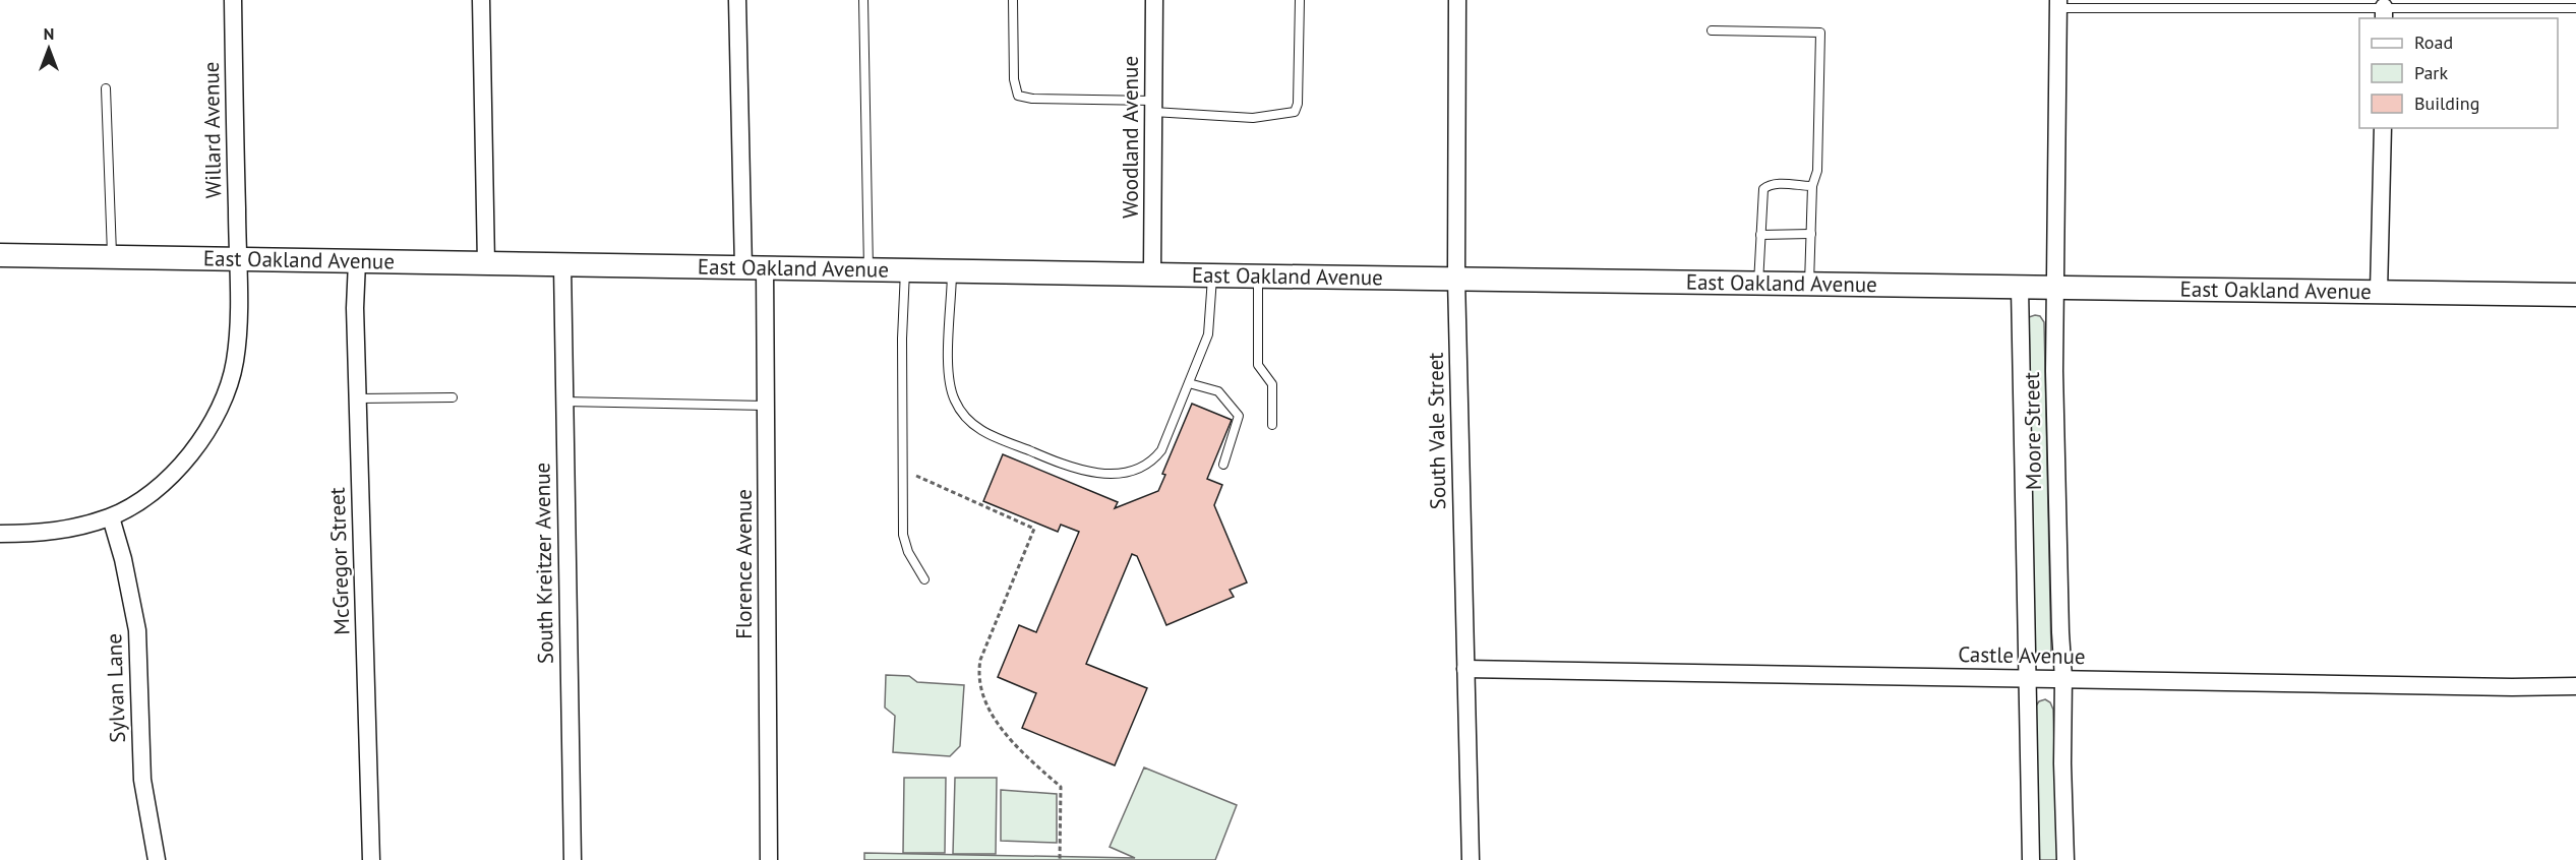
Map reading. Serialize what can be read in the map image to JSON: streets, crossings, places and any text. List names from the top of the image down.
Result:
{
  "streets": {
    "main road": ["East Oakland Avenue"],
    "street": [
      "Willard Avenue",
      "Woodland Avenue",
      "South Vale Street",
      "Moore Street",
      "McGregor Street",
      "South Kreitzer Avenue",
      "Florence Avenue",
      "Castle Avenue",
      "Sylvan Lane"
    ]
  },
  "crossings": [
    ["Willard Avenue", "East Oakland Avenue"],
    ["Willard Avenue", "Sylvan Lane"],
    ["Woodland Avenue", "East Oakland Avenue"],
    ["East Oakland Avenue", "South Vale Street"],
    ["East Oakland Avenue", "Moore Street"],
    ["East Oakland Avenue", "McGregor Street"],
    ["East Oakland Avenue", "South Kreitzer Avenue"],
    ["East Oakland Avenue", "Florence Avenue"],
    ["South Vale Street", "Castle Avenue"],
    ["Moore Street", "Castle Avenue"]
  ],
  "legend": ["Road", "Park", "Building"],
  "north": "top"
}
